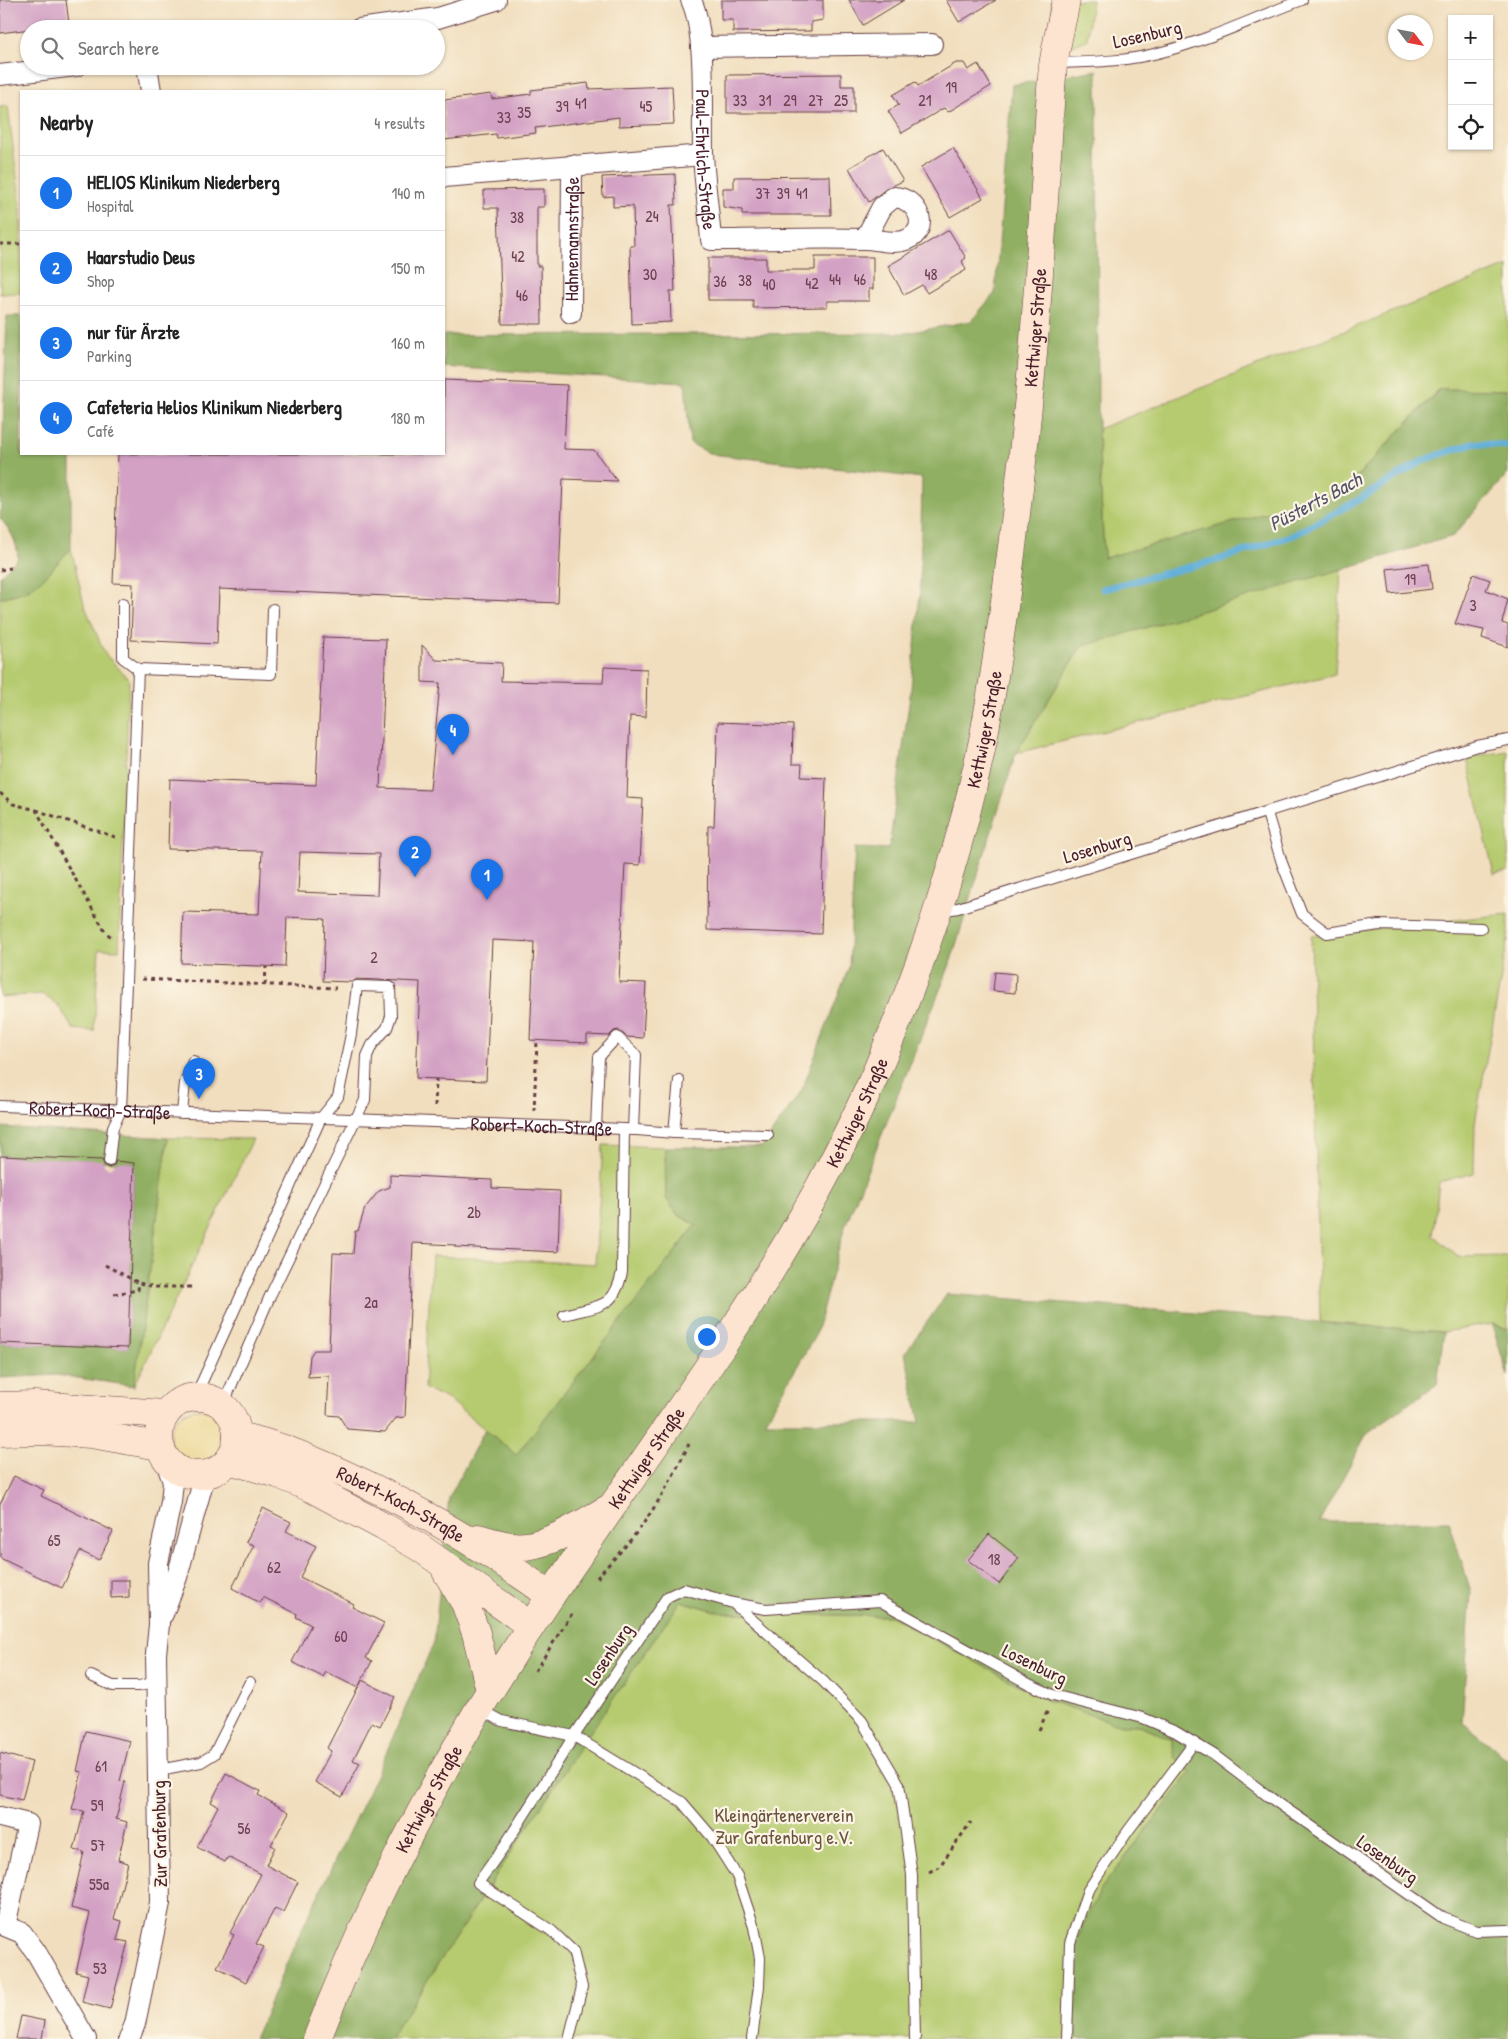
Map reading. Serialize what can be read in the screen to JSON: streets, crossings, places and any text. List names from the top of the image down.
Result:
{
  "streets": {
    "main road": ["Kettwiger Straße", "Robert-Koch-Straße"],
    "street": ["Paul-Ehrlich-Straße", "Hahnemannstraße", "Zur Grafenburg"],
    "lane": ["Losenburg"]
  },
  "crossings": [
    ["Losenburg", "Kettwiger Straße"],
    ["Paul-Ehrlich-Straße", "Hahnemannstraße"],
    ["Kettwiger Straße", "Robert-Koch-Straße"],
    ["Robert-Koch-Straße", "Zur Grafenburg"]
  ],
  "water": ["Püsterts Bach"],
  "parks": ["Kleingärtenerverein Zur Grafenburg e.V."],
  "house_numbers": [
    "19",
    "33",
    "31",
    "29",
    "27",
    "25",
    "21",
    "41",
    "39",
    "45",
    "35",
    "33",
    "37",
    "39",
    "41",
    "24",
    "38",
    "42",
    "30",
    "48",
    "44",
    "46",
    "38",
    "36",
    "42",
    "40",
    "46",
    "19",
    "3",
    "2",
    "2b",
    "2a",
    "65",
    "18",
    "62",
    "60",
    "61",
    "59",
    "56",
    "57",
    "55a",
    "53"
  ],
  "north": "bottom right",
  "page": {
    "map_buttons": ["+", "−"],
    "search": "Search here",
    "heading": ["Nearby", "4 results"],
    "list": [
      {
        "mark": "1",
        "name": "HELIOS Klinikum Niederberg",
        "note": "Hospital",
        "value": "140 m"
      },
      {
        "mark": "2",
        "name": "Haarstudio Deus",
        "note": "Shop",
        "value": "150 m"
      },
      {
        "mark": "3",
        "name": "nur für Ärzte",
        "note": "Parking",
        "value": "160 m"
      },
      {
        "mark": "4",
        "name": "Cafeteria Helios Klinikum Niederberg",
        "note": "Café",
        "value": "180 m"
      }
    ],
    "pins": [
      "4",
      "2",
      "1",
      "3"
    ]
  }
}
